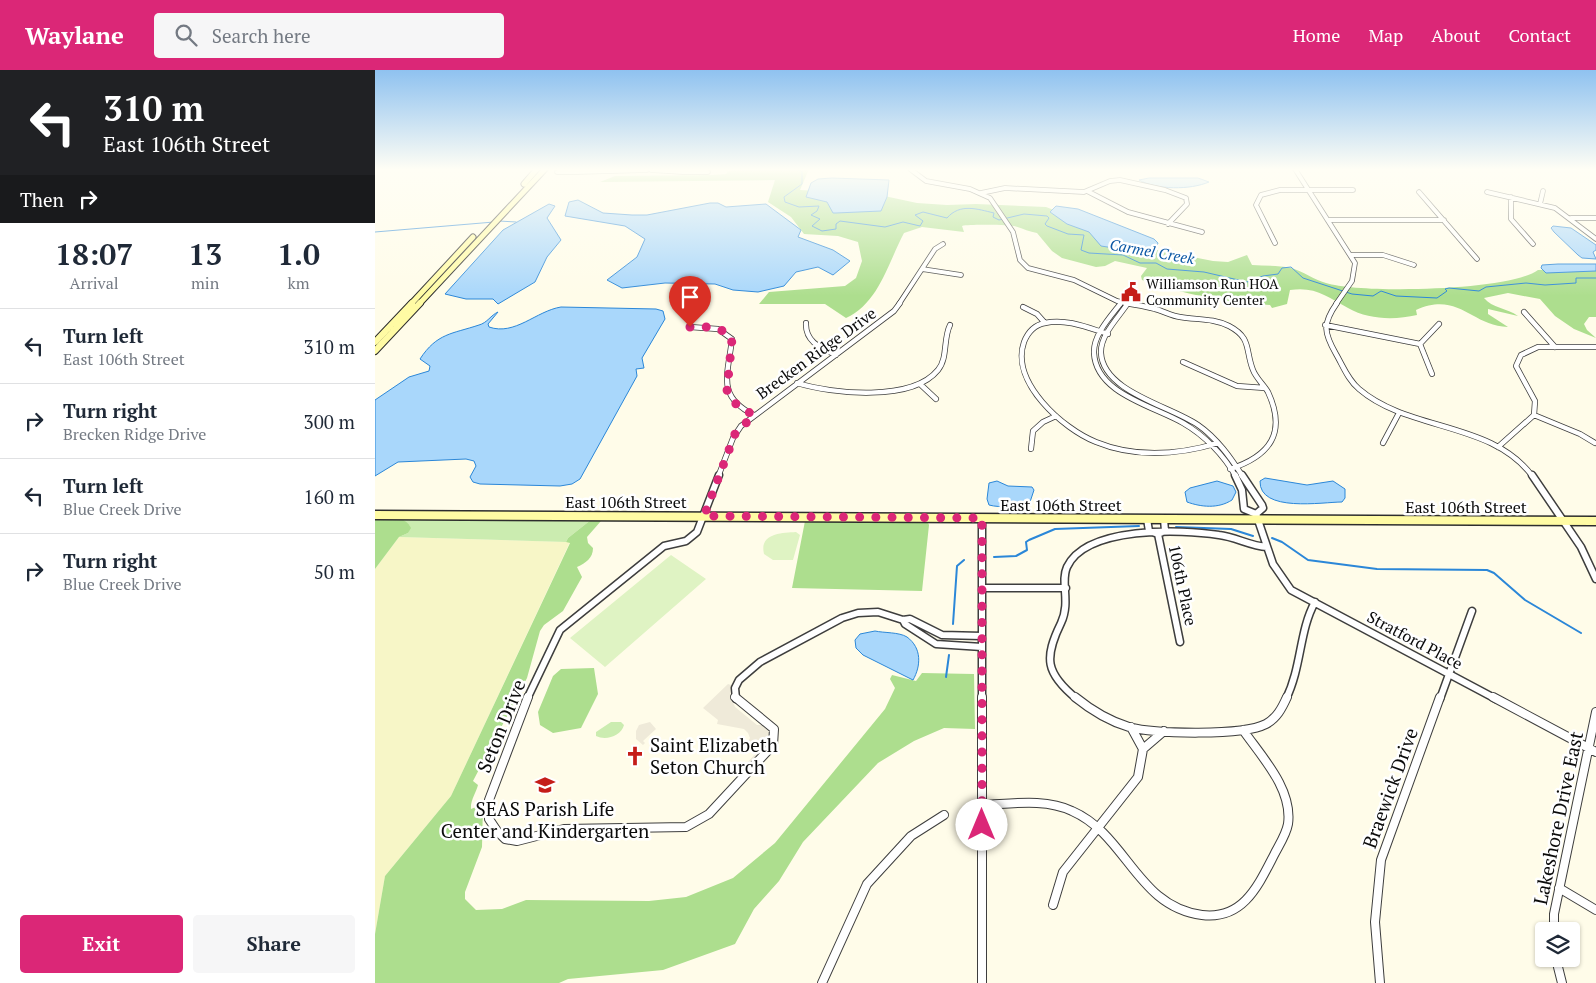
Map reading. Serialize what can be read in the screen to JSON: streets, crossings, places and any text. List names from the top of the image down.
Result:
{
  "streets": {
    "street": [
      "Brecken Ridge Drive",
      "East 106th Street",
      "106th Place",
      "Stratford Place",
      "Seton Drive",
      "Braewick Drive",
      "Lakeshore Drive East"
    ]
  },
  "crossings": [
    ["Brecken Ridge Drive", "East 106th Street"],
    ["Brecken Ridge Drive", "Seton Drive"],
    ["East 106th Street", "106th Place"],
    ["East 106th Street", "Stratford Place"],
    ["East 106th Street", "Seton Drive"],
    ["Stratford Place", "Braewick Drive"],
    ["Stratford Place", "Lakeshore Drive East"]
  ],
  "water": ["Carmel Creek"],
  "places": {
    "public building": ["Williamson Run HOA Community Center"],
    "church": ["Saint Elizabeth Seton Church"],
    "school or university": ["SEAS Parish Life Center and Kindergarten"]
  },
  "page": {
    "header": "Waylane",
    "search": "Search here",
    "nav": [
      "Home",
      "Map",
      "About",
      "Contact"
    ],
    "turn": ["310 m", "East 106th Street"],
    "then": "Then",
    "eta": [
      "18:07",
      "Arrival",
      "13",
      "min",
      "1.0",
      "km"
    ],
    "list": [
      {
        "name": "Turn left",
        "note": "East 106th Street",
        "value": "310 m"
      },
      {
        "name": "Turn right",
        "note": "Brecken Ridge Drive",
        "value": "300 m"
      },
      {
        "name": "Turn left",
        "note": "Blue Creek Drive",
        "value": "160 m"
      },
      {
        "name": "Turn right",
        "note": "Blue Creek Drive",
        "value": "50 m"
      }
    ],
    "buttons": ["Exit", "Share"]
  }
}
